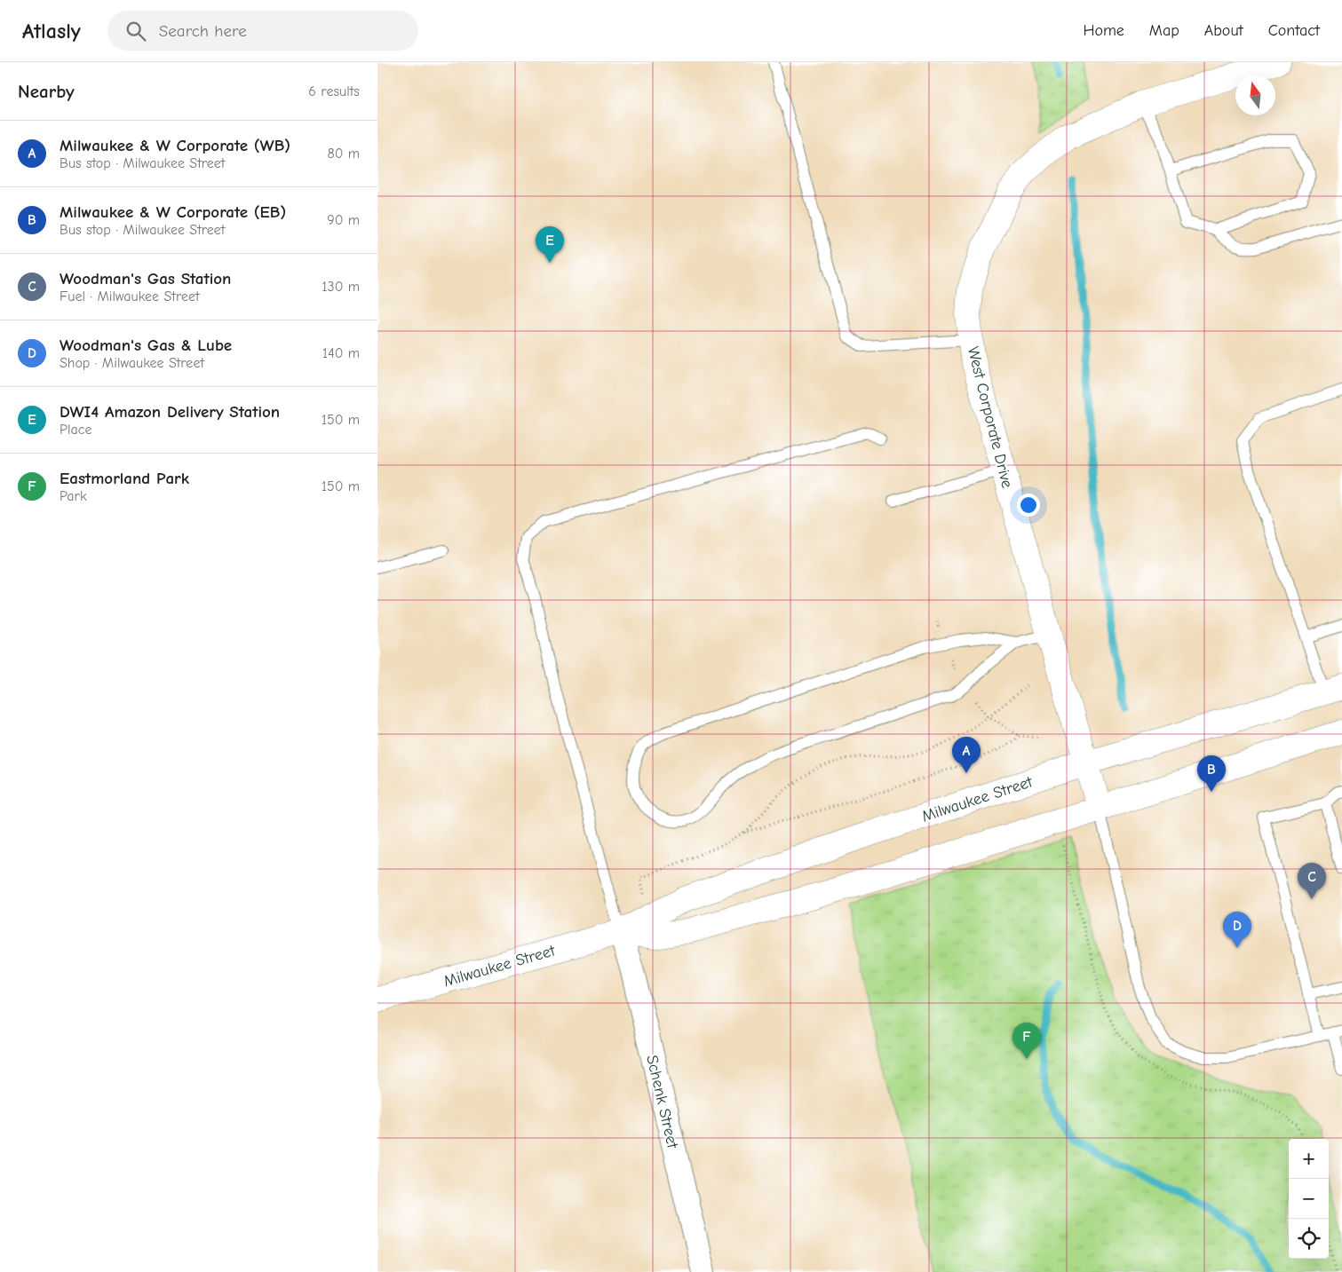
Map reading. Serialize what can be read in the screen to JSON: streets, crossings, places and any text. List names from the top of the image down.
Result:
{
  "streets": {
    "street": ["West Corporate Drive", "Milwaukee Street", "Schenk Street"]
  },
  "crossings": [
    ["West Corporate Drive", "Milwaukee Street"],
    ["Milwaukee Street", "Schenk Street"]
  ],
  "north": "top",
  "page": {
    "header": "Atlasly",
    "search": "Search here",
    "nav": [
      "Home",
      "Map",
      "About",
      "Contact"
    ],
    "heading": ["Nearby", "6 results"],
    "list": [
      {
        "mark": "A",
        "name": "Milwaukee & W Corporate (WB)",
        "note": "Bus stop · Milwaukee Street",
        "value": "80 m"
      },
      {
        "mark": "B",
        "name": "Milwaukee & W Corporate (EB)",
        "note": "Bus stop · Milwaukee Street",
        "value": "90 m"
      },
      {
        "mark": "C",
        "name": "Woodman's Gas Station",
        "note": "Fuel · Milwaukee Street",
        "value": "130 m"
      },
      {
        "mark": "D",
        "name": "Woodman's Gas & Lube",
        "note": "Shop · Milwaukee Street",
        "value": "140 m"
      },
      {
        "mark": "E",
        "name": "DWI4 Amazon Delivery Station",
        "note": "Place",
        "value": "150 m"
      },
      {
        "mark": "F",
        "name": "Eastmorland Park",
        "note": "Park",
        "value": "150 m"
      }
    ],
    "pins": [
      "E",
      "A",
      "B",
      "C",
      "D",
      "F"
    ],
    "map_buttons": ["+", "−"]
  }
}
